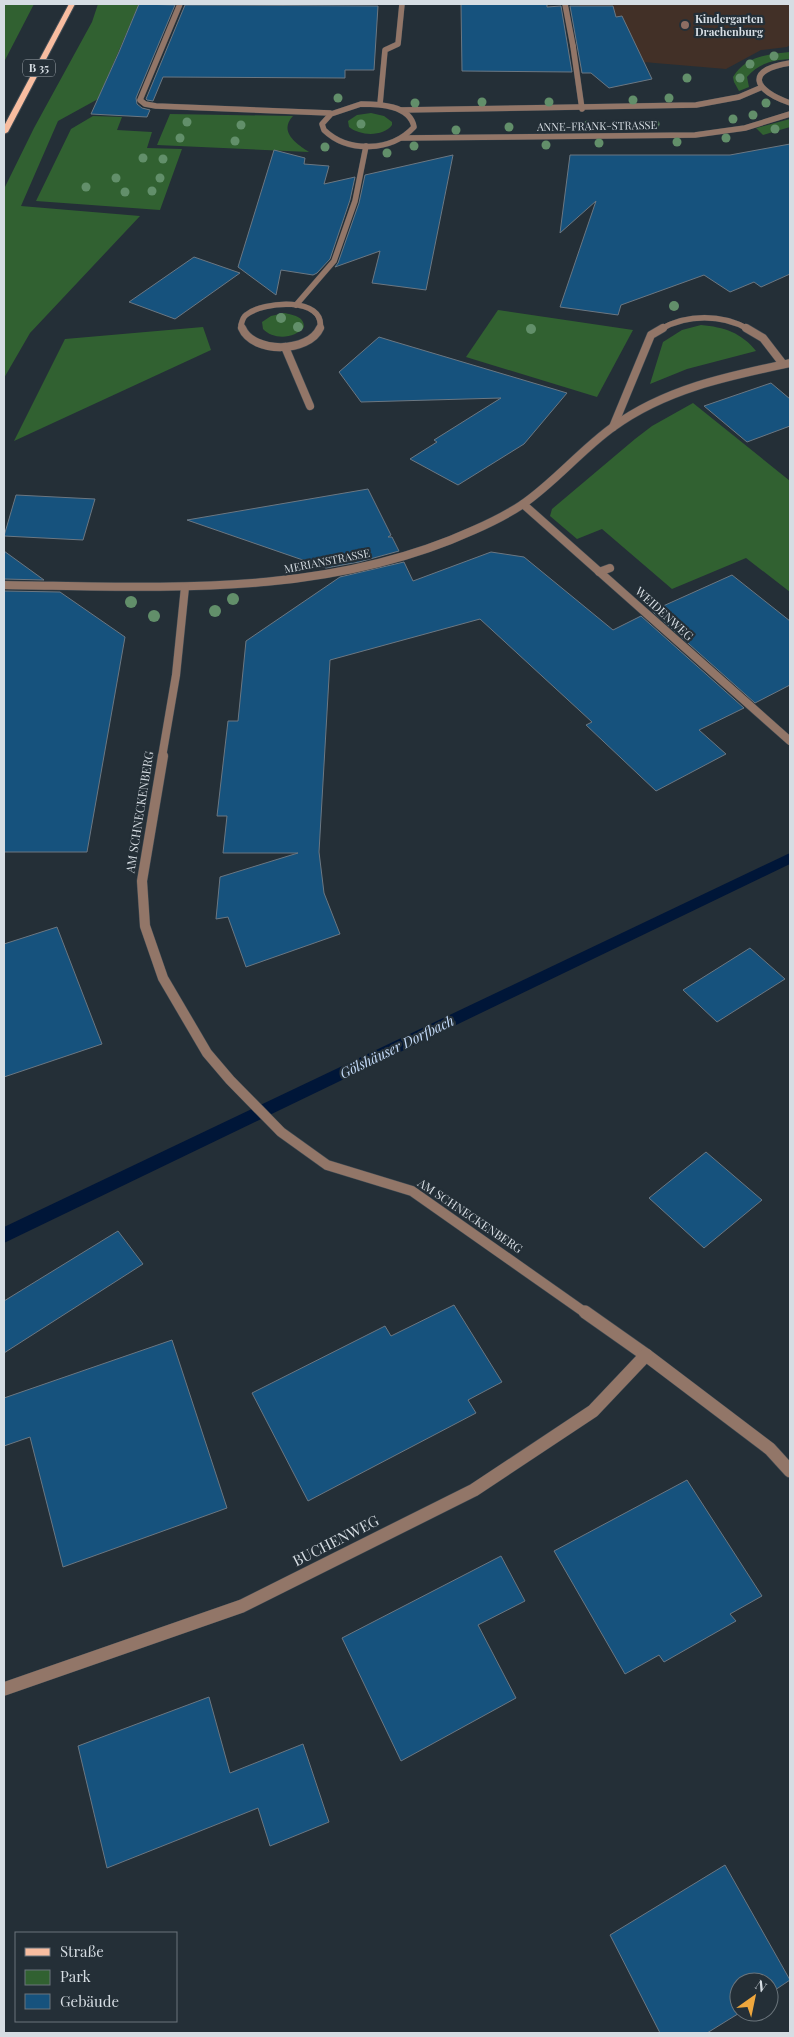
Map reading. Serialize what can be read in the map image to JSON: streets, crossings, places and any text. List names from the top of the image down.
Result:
{
  "streets": {
    "main road": ["B 35"],
    "street": [
      "ANNE-FRANK-STRASSE",
      "MERIANSTRASSE",
      "WEIDENWEG",
      "AM SCHNECKENBERG",
      "BUCHENWEG"
    ]
  },
  "crossings": [
    ["MERIANSTRASSE", "WEIDENWEG"],
    ["MERIANSTRASSE", "AM SCHNECKENBERG"],
    ["AM SCHNECKENBERG", "BUCHENWEG"]
  ],
  "water": ["Gölshäuser Dorfbach"],
  "places": ["Kindergarten Drachenburg"],
  "legend": ["Straße", "Park", "Gebäude"],
  "north": "top right"
}
